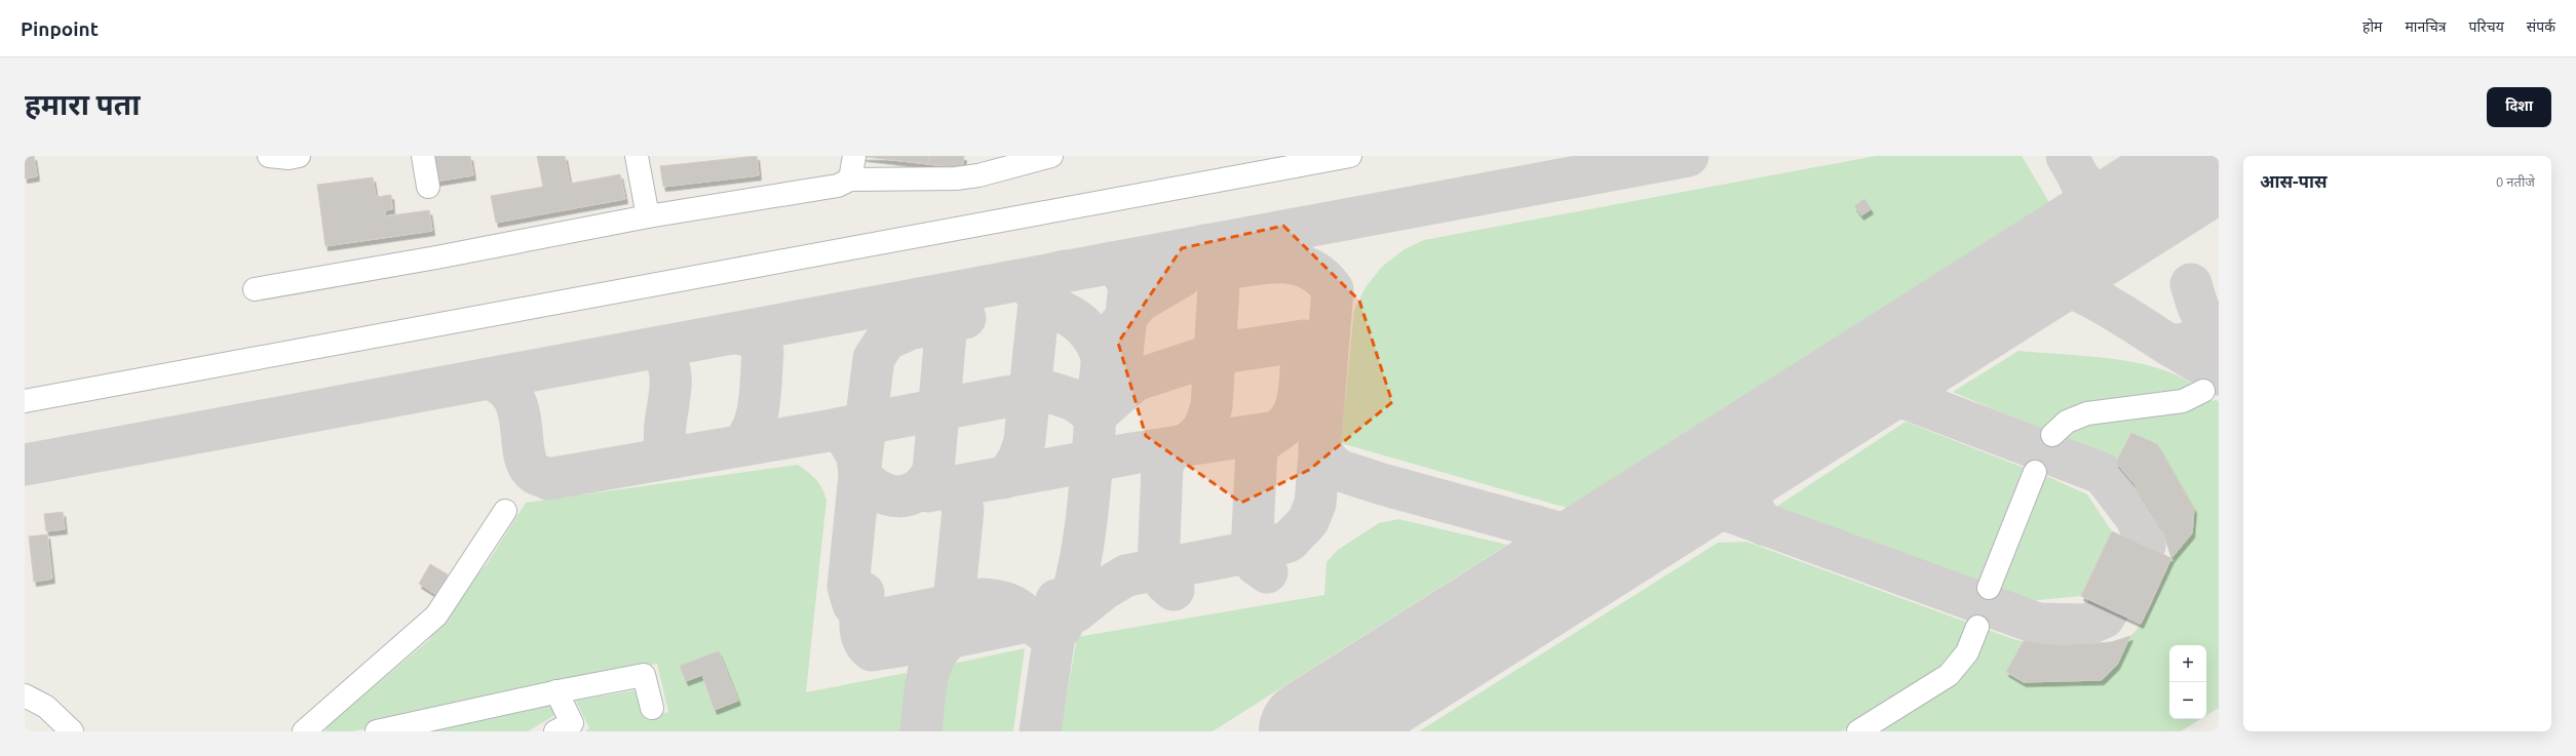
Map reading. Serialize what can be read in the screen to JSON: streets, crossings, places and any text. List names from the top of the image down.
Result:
{
  "page": {
    "header": "Pinpoint",
    "nav": [
      "होम",
      "मानचित्र",
      "परिचय",
      "संपर्क"
    ],
    "buttons": "दिशा",
    "title": "हमारा पता",
    "heading": ["आस-पास", "0 नतीजे"],
    "map_buttons": ["+", "−"]
  }
}
